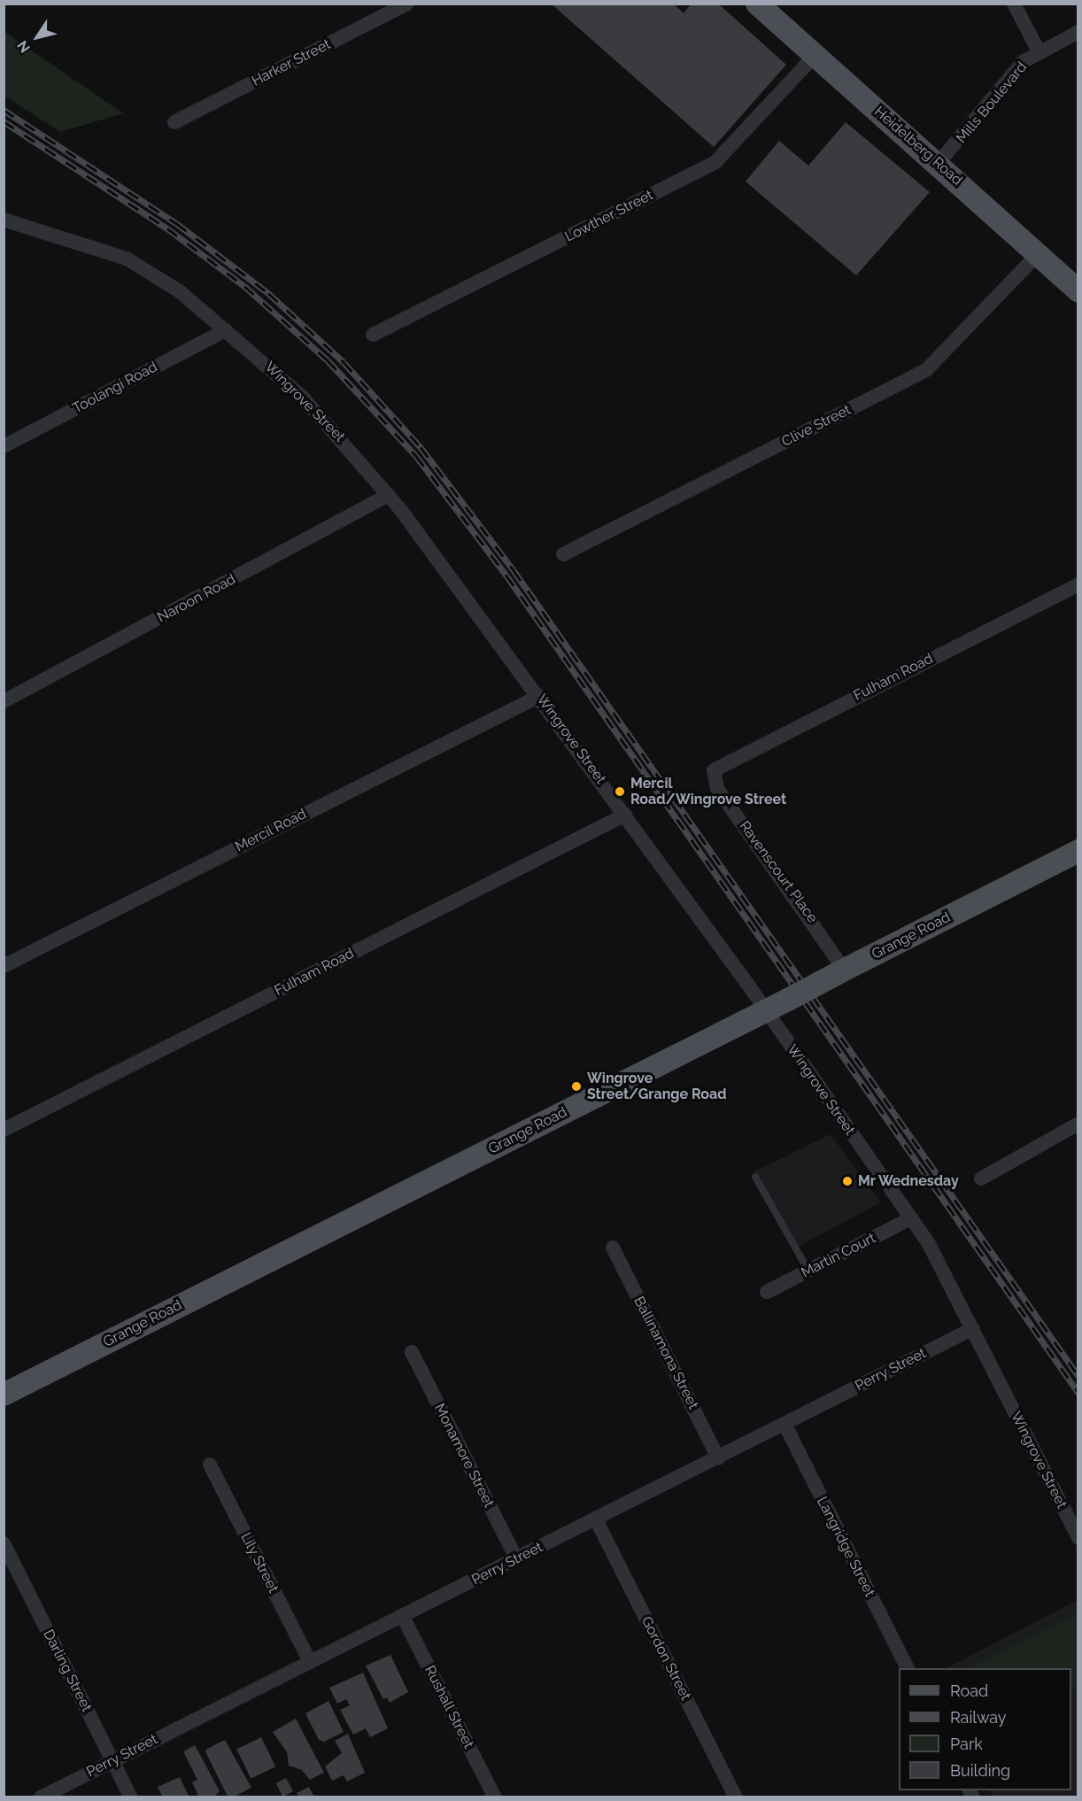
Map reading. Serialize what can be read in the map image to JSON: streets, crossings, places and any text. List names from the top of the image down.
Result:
{
  "streets": {
    "main road": ["Heidelberg Road", "Grange Road"],
    "street": [
      "Harker Street",
      "Mills Boulevard",
      "Lowther Street",
      "Toolangi Road",
      "Wingrove Street",
      "Clive Street",
      "Naroon Road",
      "Fulham Road",
      "Mercil Road",
      "Ravenscourt Place",
      "Martin Court",
      "Ballinamona Street",
      "Perry Street",
      "Monamore Street",
      "Langridge Street",
      "Lily Street",
      "Gordon Street",
      "Darling Street",
      "Rushall Street"
    ]
  },
  "crossings": [
    ["Mills Boulevard", "Heidelberg Road"],
    ["Heidelberg Road", "Lowther Street"],
    ["Heidelberg Road", "Clive Street"],
    ["Toolangi Road", "Wingrove Street"],
    ["Wingrove Street", "Naroon Road"],
    ["Wingrove Street", "Fulham Road"],
    ["Wingrove Street", "Mercil Road"],
    ["Wingrove Street", "Grange Road"],
    ["Wingrove Street", "Martin Court"],
    ["Wingrove Street", "Perry Street"],
    ["Fulham Road", "Ravenscourt Place"],
    ["Ravenscourt Place", "Grange Road"],
    ["Ballinamona Street", "Perry Street"],
    ["Perry Street", "Monamore Street"],
    ["Perry Street", "Langridge Street"],
    ["Perry Street", "Lily Street"],
    ["Perry Street", "Gordon Street"],
    ["Perry Street", "Darling Street"],
    ["Perry Street", "Rushall Street"]
  ],
  "places": ["Mercil Road/Wingrove Street", "Wingrove Street/Grange Road", "Mr Wednesday"],
  "legend": [
    "Road",
    "Railway",
    "Park",
    "Building"
  ],
  "north": "bottom left"
}
